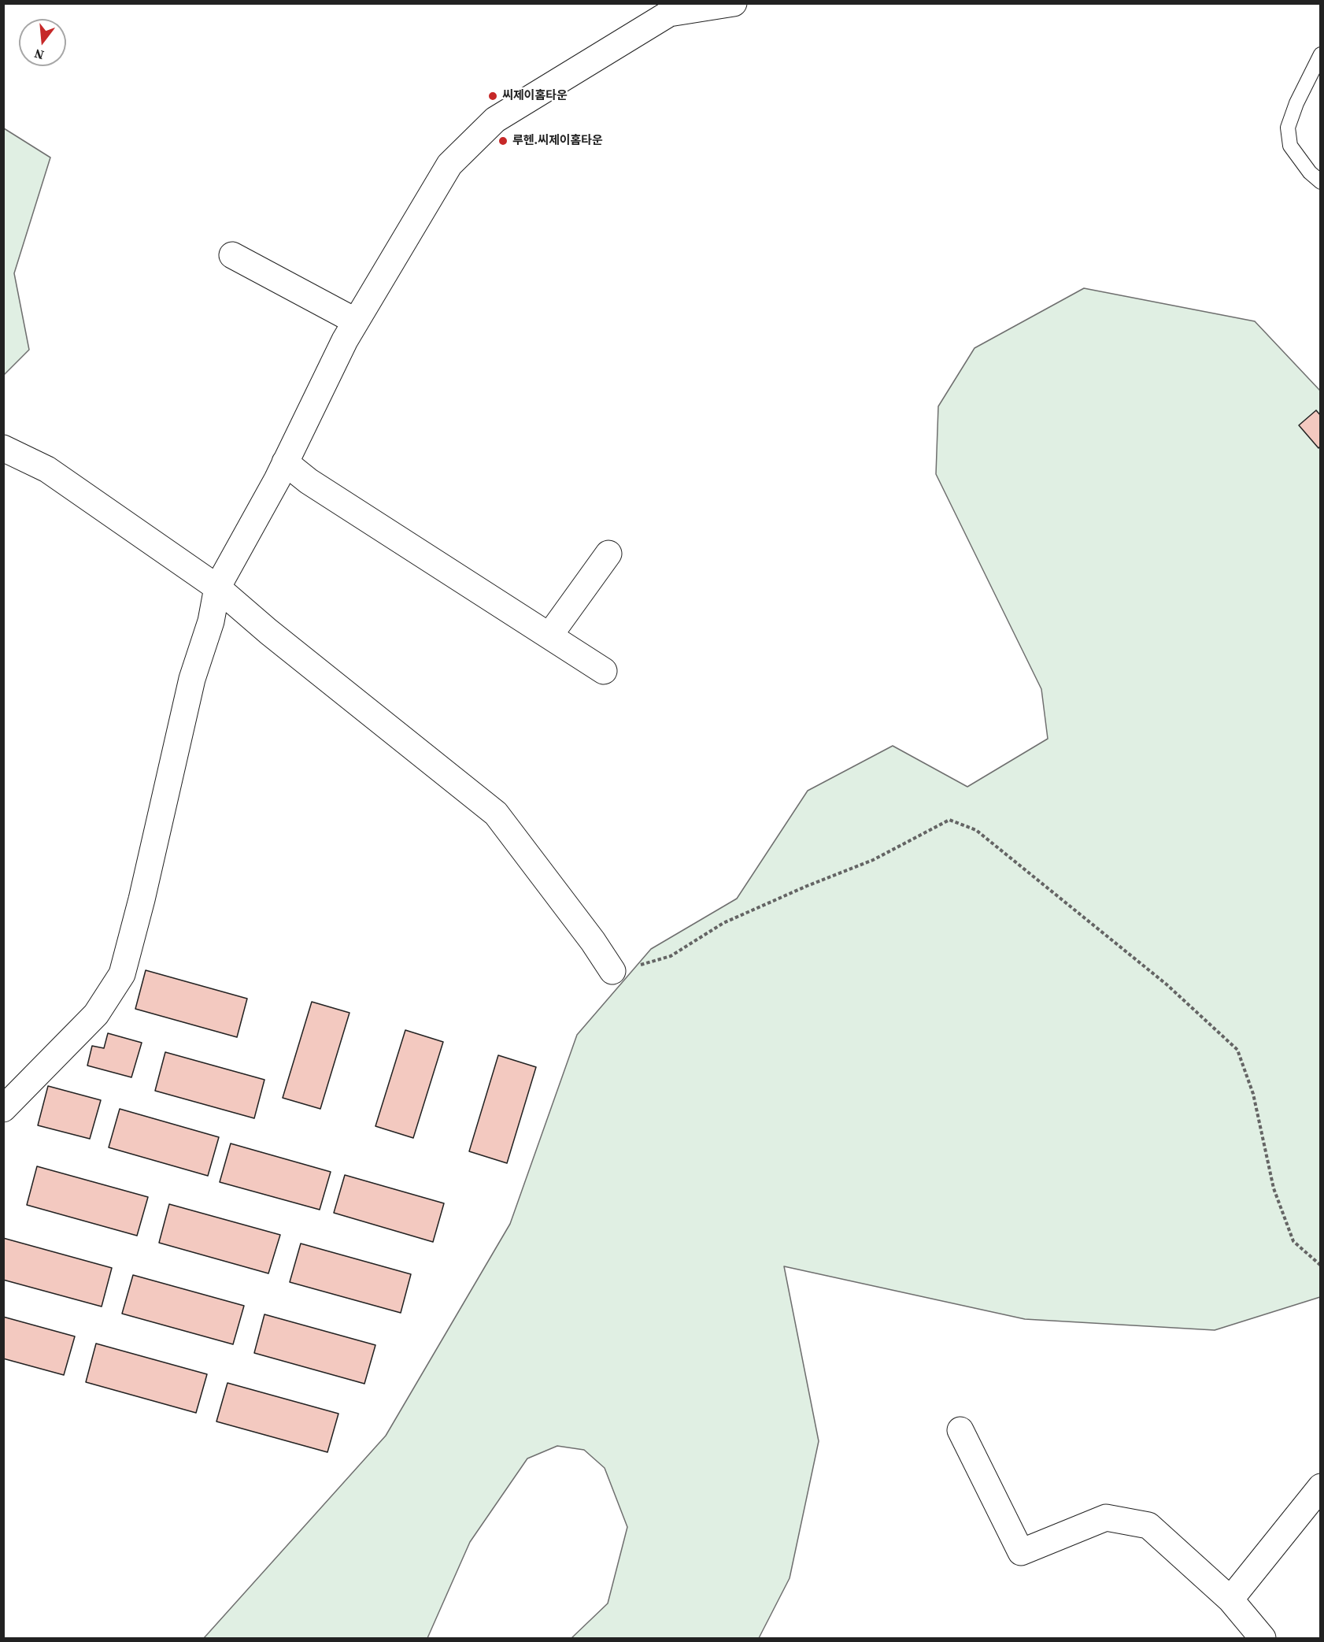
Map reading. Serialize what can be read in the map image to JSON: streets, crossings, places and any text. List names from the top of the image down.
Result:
{
  "places": ["씨제이홈타운", "루헨.씨제이홈타운"],
  "north": "bottom"
}
